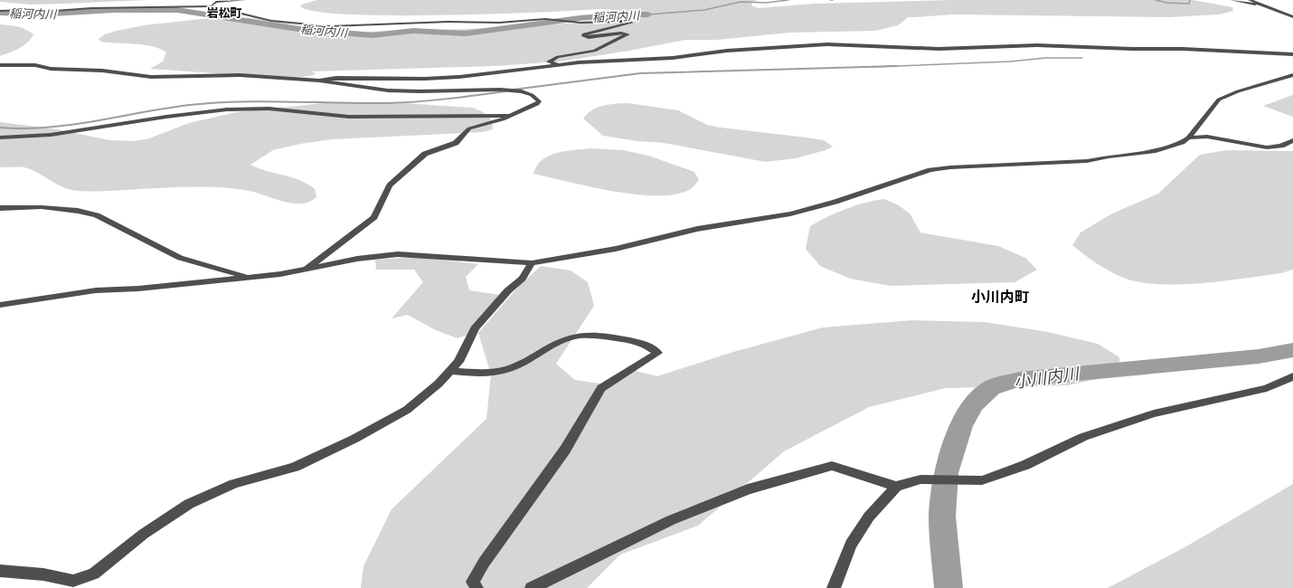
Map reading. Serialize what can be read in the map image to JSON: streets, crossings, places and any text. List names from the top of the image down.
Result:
{
  "districts": ["岩松町", "小川内町"],
  "water": ["稲河内川", "小川内川"]
}
